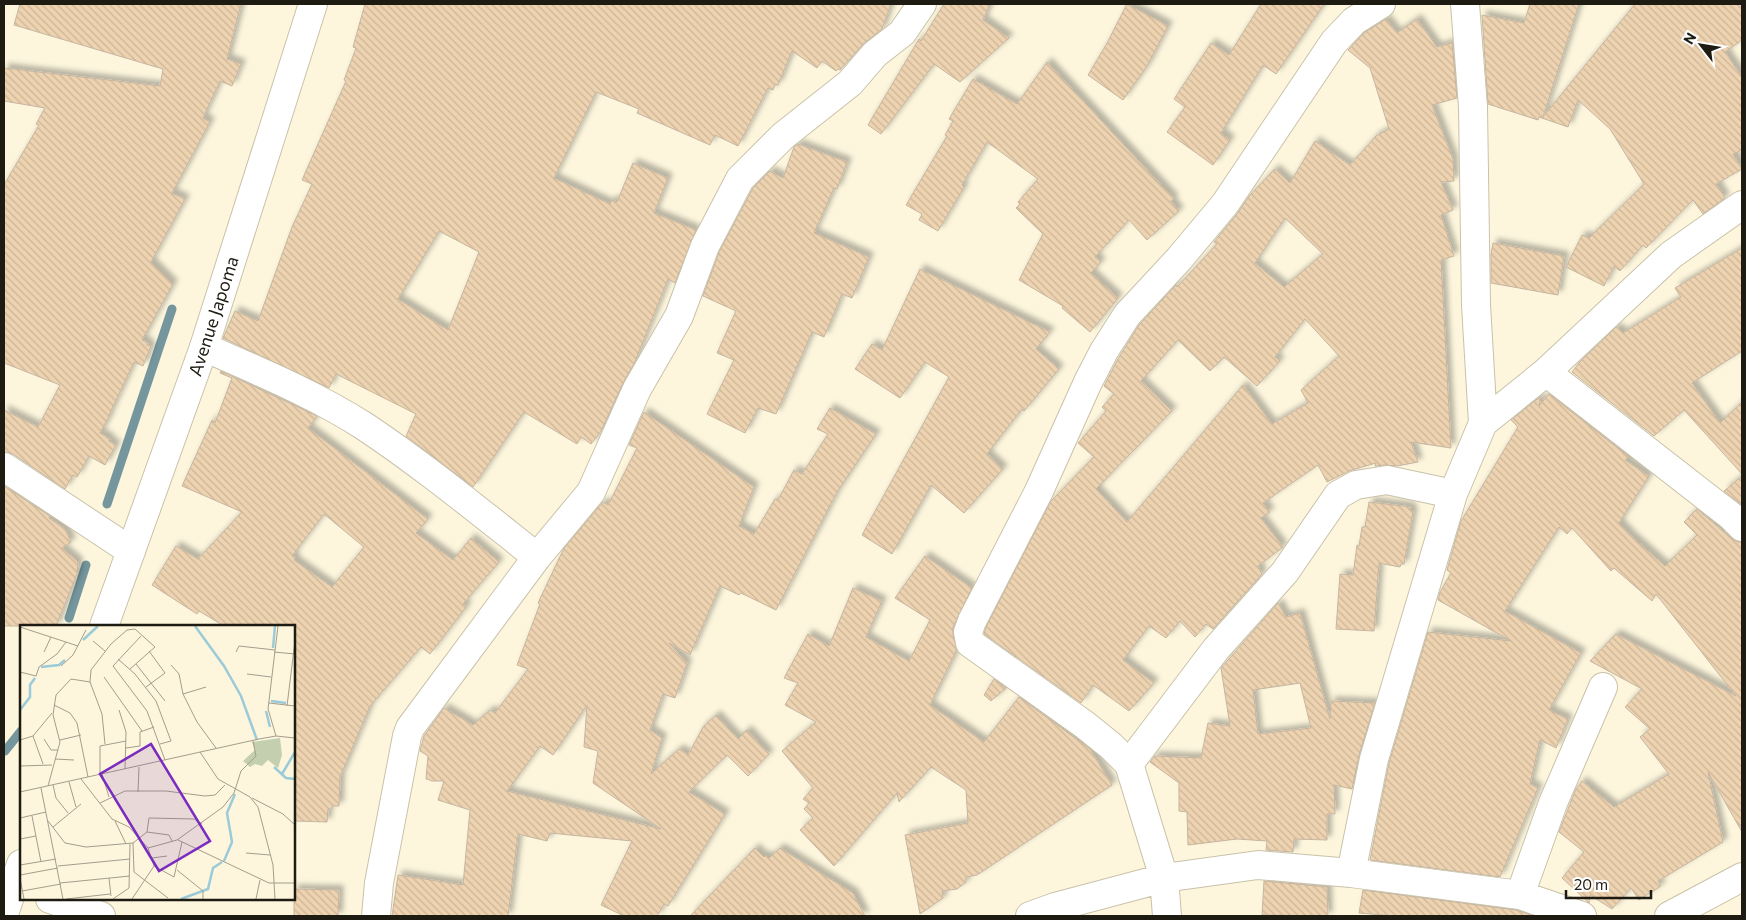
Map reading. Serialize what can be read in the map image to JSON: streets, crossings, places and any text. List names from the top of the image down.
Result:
{
  "streets": {
    "street": ["Avenue Japoma"]
  },
  "scale_bar": "20 m",
  "north": "top left"
}
